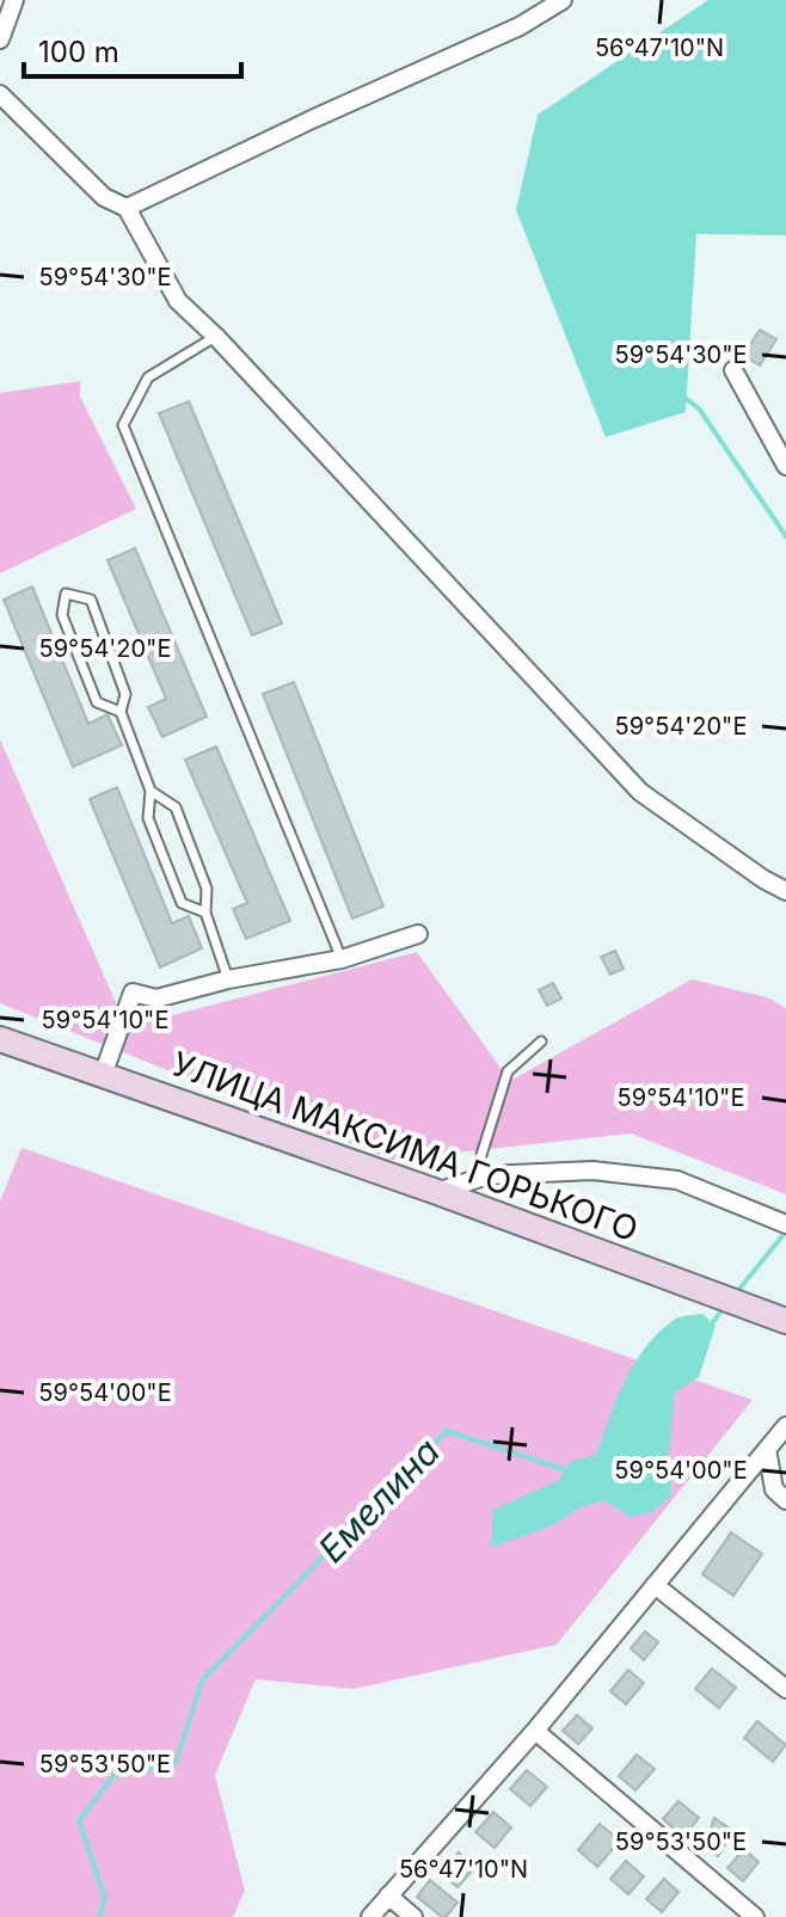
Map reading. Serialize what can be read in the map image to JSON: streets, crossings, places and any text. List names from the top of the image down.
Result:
{
  "streets": {
    "main road": ["УЛИЦА МАКСИМА ГОРЬКОГО"]
  },
  "water": ["Емелина"],
  "scale_bar": "100 m",
  "coordinates": [
    "56°47'10\"N",
    "59°54'30\"E",
    "59°54'20\"E",
    "59°54'10\"E",
    "59°54'00\"E",
    "59°53'50\"E"
  ]
}
